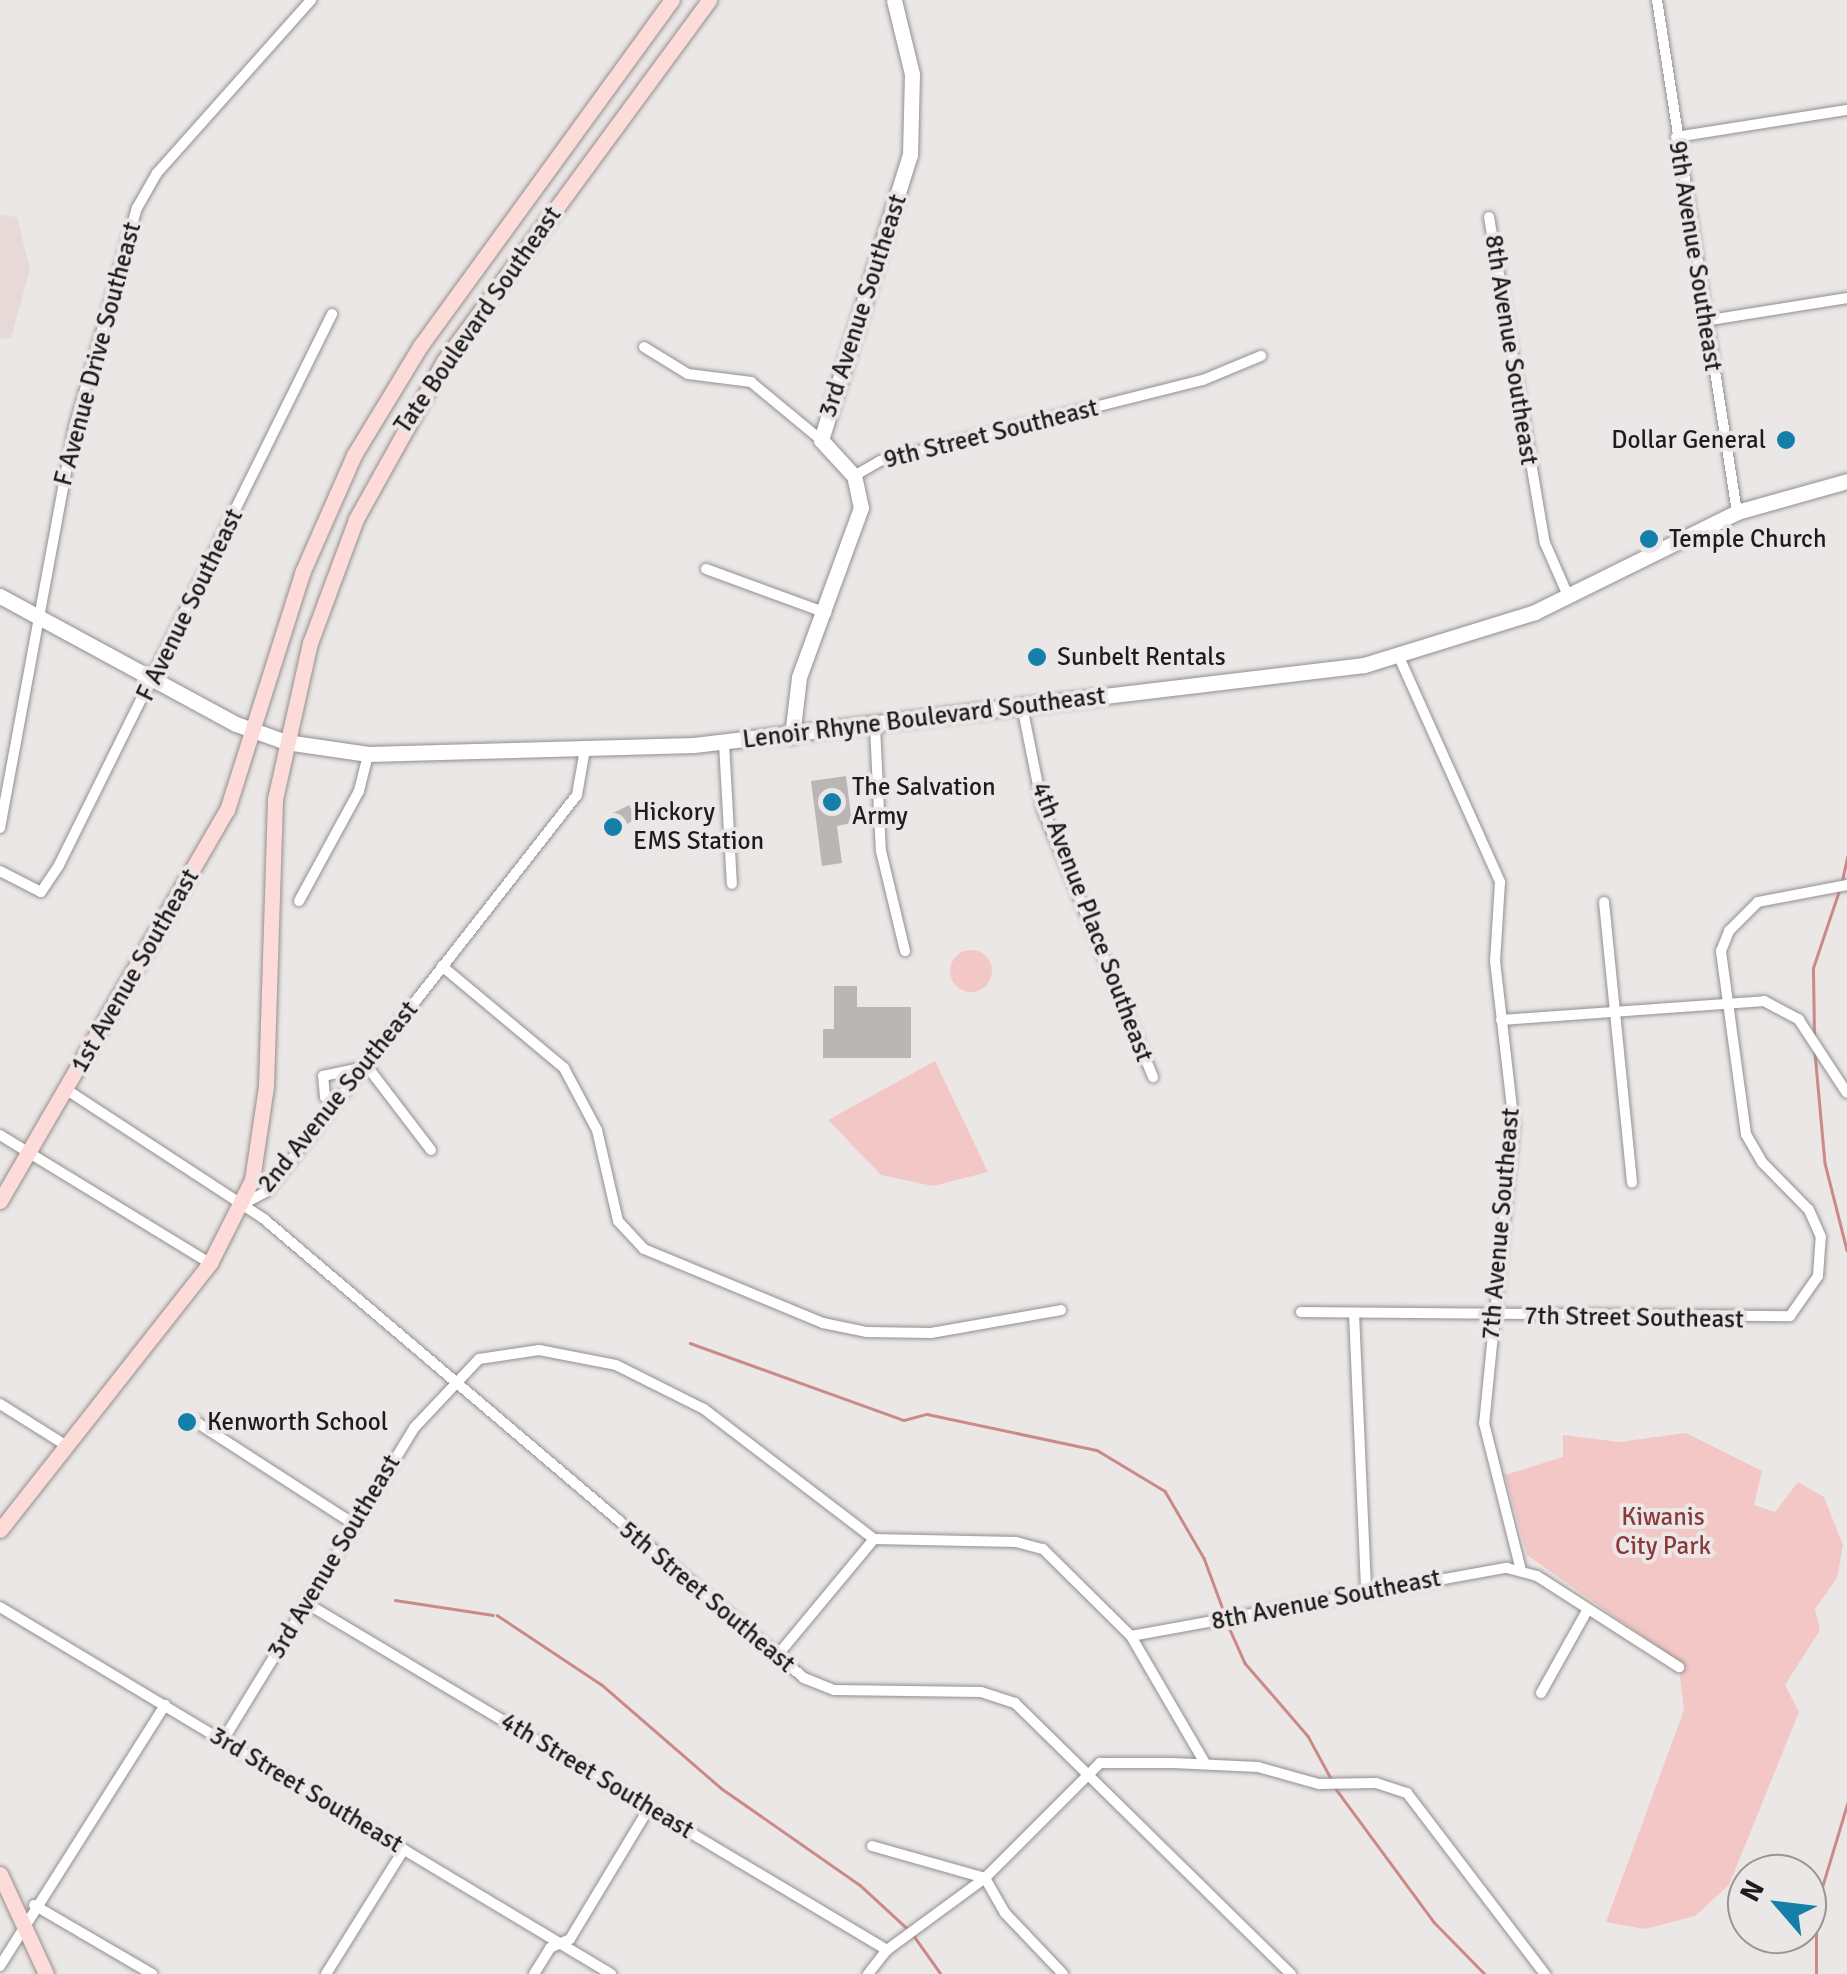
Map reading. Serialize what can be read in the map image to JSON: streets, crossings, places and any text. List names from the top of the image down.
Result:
{
  "streets": {
    "main road": [
      "3rd Avenue Southeast",
      "Tate Boulevard Southeast",
      "9th Street Southeast",
      "Lenoir Rhyne Boulevard Southeast",
      "1st Avenue Southeast",
      "2nd Avenue Southeast"
    ],
    "street": [
      "9th Avenue Southeast",
      "8th Avenue Southeast",
      "F Avenue Drive Southeast",
      "F Avenue Southeast",
      "4th Avenue Place Southeast",
      "7th Avenue Southeast",
      "7th Street Southeast",
      "5th Street Southeast",
      "4th Street Southeast",
      "3rd Street Southeast"
    ]
  },
  "crossings": [
    ["9th Avenue Southeast", "Lenoir Rhyne Boulevard Southeast"],
    ["3rd Avenue Southeast", "9th Street Southeast"],
    ["3rd Avenue Southeast", "5th Street Southeast"],
    ["3rd Avenue Southeast", "4th Street Southeast"],
    ["3rd Avenue Southeast", "3rd Street Southeast"],
    ["Tate Boulevard Southeast", "Lenoir Rhyne Boulevard Southeast"],
    ["Tate Boulevard Southeast", "1st Avenue Southeast"],
    ["Tate Boulevard Southeast", "2nd Avenue Southeast"],
    ["Tate Boulevard Southeast", "5th Street Southeast"],
    ["8th Avenue Southeast", "Lenoir Rhyne Boulevard Southeast"],
    ["8th Avenue Southeast", "7th Avenue Southeast"],
    ["F Avenue Drive Southeast", "Lenoir Rhyne Boulevard Southeast"],
    ["F Avenue Southeast", "Lenoir Rhyne Boulevard Southeast"],
    ["Lenoir Rhyne Boulevard Southeast", "4th Avenue Place Southeast"],
    ["Lenoir Rhyne Boulevard Southeast", "1st Avenue Southeast"],
    ["Lenoir Rhyne Boulevard Southeast", "2nd Avenue Southeast"],
    ["Lenoir Rhyne Boulevard Southeast", "7th Avenue Southeast"],
    ["1st Avenue Southeast", "5th Street Southeast"],
    ["2nd Avenue Southeast", "5th Street Southeast"],
    ["7th Avenue Southeast", "7th Street Southeast"]
  ],
  "parks": ["Kiwanis City Park"],
  "places": [
    "Dollar General",
    "Temple Church",
    "Sunbelt Rentals",
    "The Salvation Army",
    "Hickory EMS Station",
    "Kenworth School"
  ],
  "north": "top left"
}
